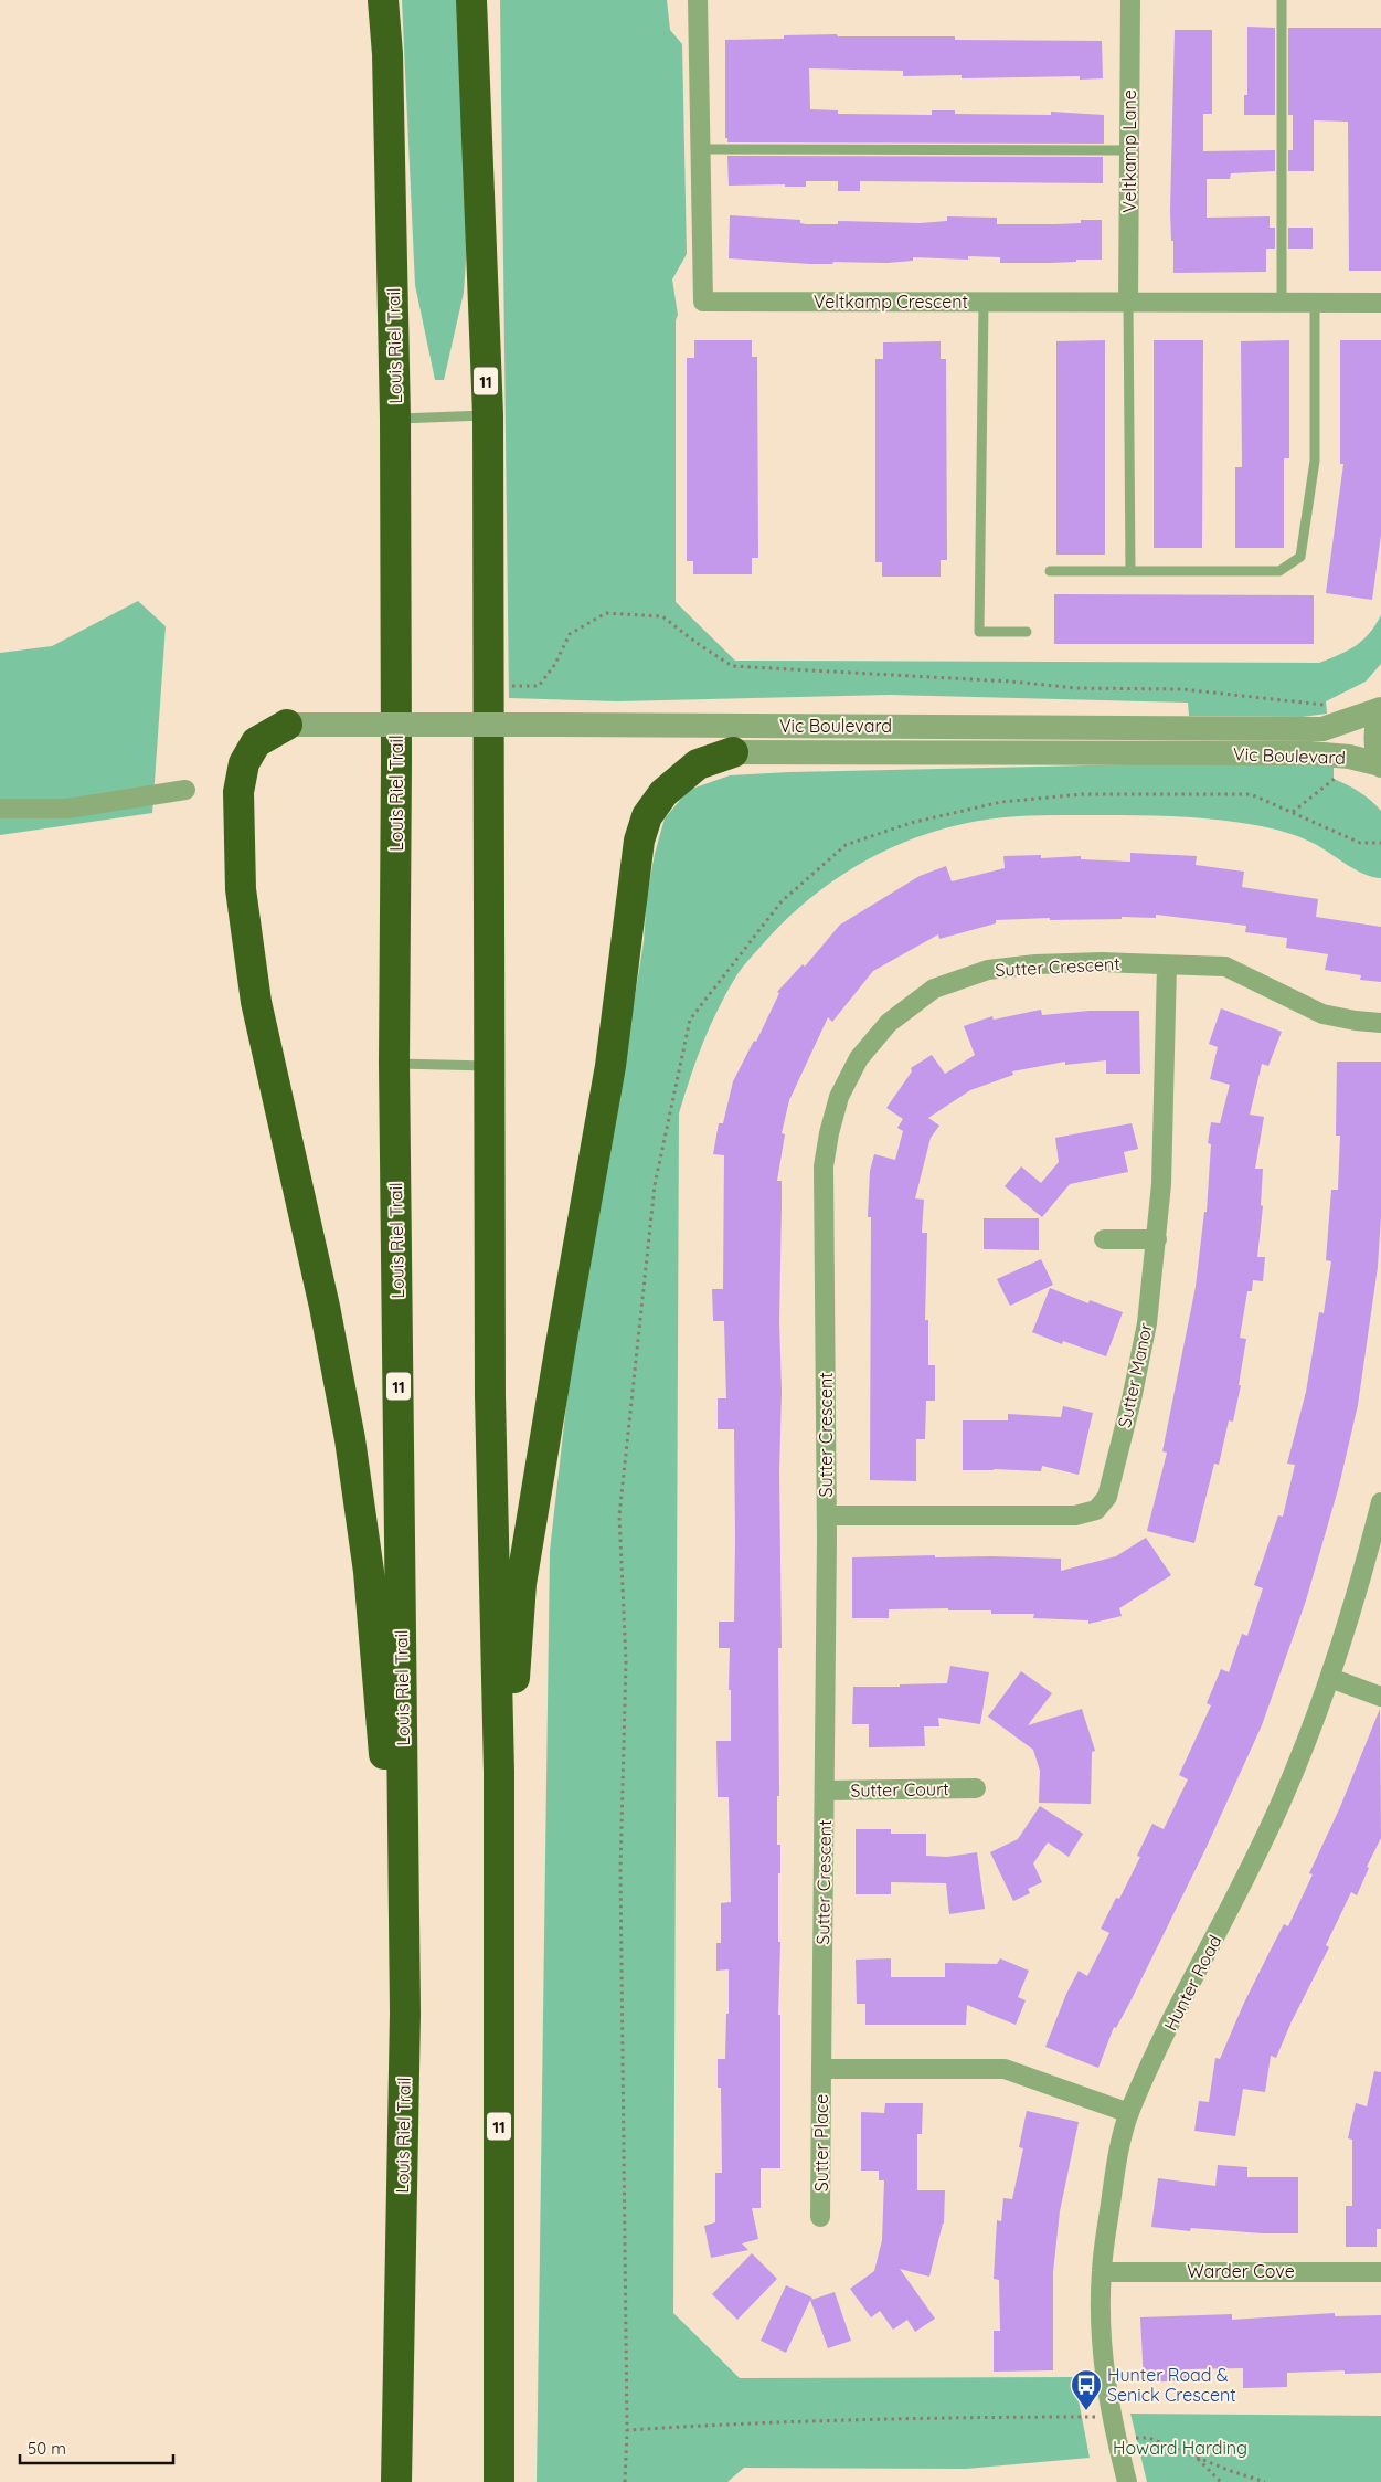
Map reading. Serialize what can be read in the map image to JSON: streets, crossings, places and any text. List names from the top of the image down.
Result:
{
  "streets": {
    "highway": ["Louis Riel Trail", "11"],
    "street": [
      "Veltkamp Lane",
      "Veltkamp Crescent",
      "Vic Boulevard",
      "Sutter Crescent",
      "Sutter Manor",
      "Sutter Court",
      "Hunter Road",
      "Sutter Place",
      "Warder Cove"
    ]
  },
  "crossings": [
    ["Veltkamp Lane", "Veltkamp Crescent"],
    ["Sutter Crescent", "Sutter Manor"],
    ["Sutter Crescent", "Sutter Court"],
    ["Sutter Crescent", "Sutter Place"],
    ["Hunter Road", "Warder Cove"]
  ],
  "parks": ["Howard Harding"],
  "places": {
    "bus stop": ["Hunter Road & Senick Crescent"]
  },
  "scale_bar": "50 m"
}
